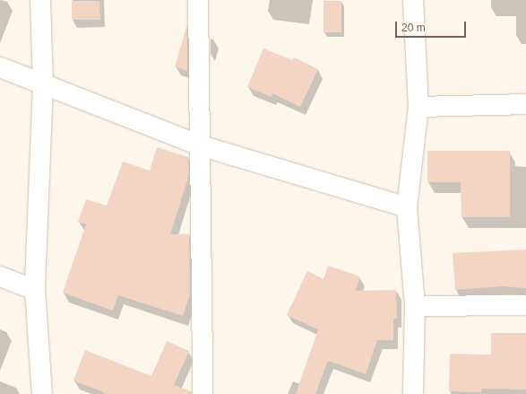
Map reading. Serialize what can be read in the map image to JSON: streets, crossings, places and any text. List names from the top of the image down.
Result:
{
  "scale_bar": "20 m"
}
